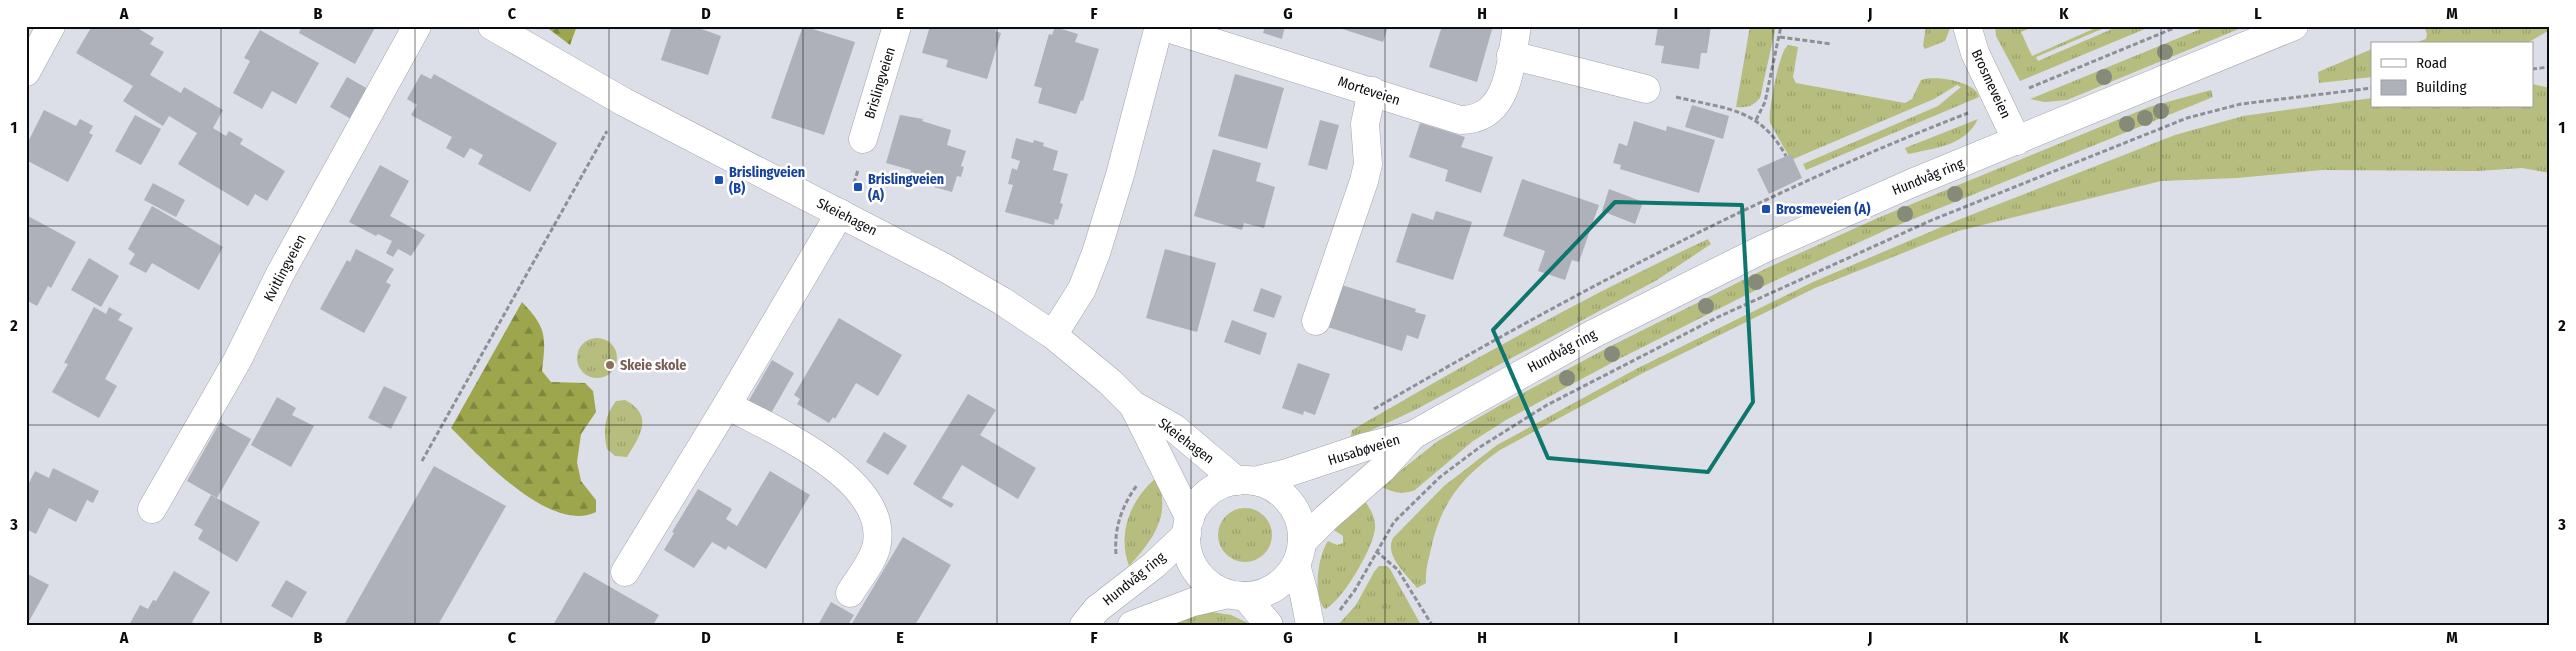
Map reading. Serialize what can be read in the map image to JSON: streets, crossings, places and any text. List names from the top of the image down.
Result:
{
  "streets": {
    "street": [
      "Brislingveien",
      "Brosmeveien",
      "Morteveien",
      "Hundvåg ring",
      "Skeiehagen",
      "Kvitlingveien",
      "Husabøveien"
    ]
  },
  "crossings": [
    ["Brosmeveien", "Hundvåg ring"],
    ["Morteveien", "Skeiehagen"],
    ["Hundvåg ring", "Skeiehagen"],
    ["Hundvåg ring", "Husabøveien"],
    ["Skeiehagen", "Husabøveien"]
  ],
  "places": {
    "transit": ["Brislingveien (B)", "Brislingveien (A)", "Brosmeveien (A)"],
    "other": ["Skeie skole"]
  },
  "legend": ["Road", "Building"],
  "grid": {
    "columns": [
      "A",
      "B",
      "C",
      "D",
      "E",
      "F",
      "G",
      "H",
      "I",
      "J",
      "K",
      "L",
      "M"
    ],
    "rows": ["1", "2", "3"]
  }
}
